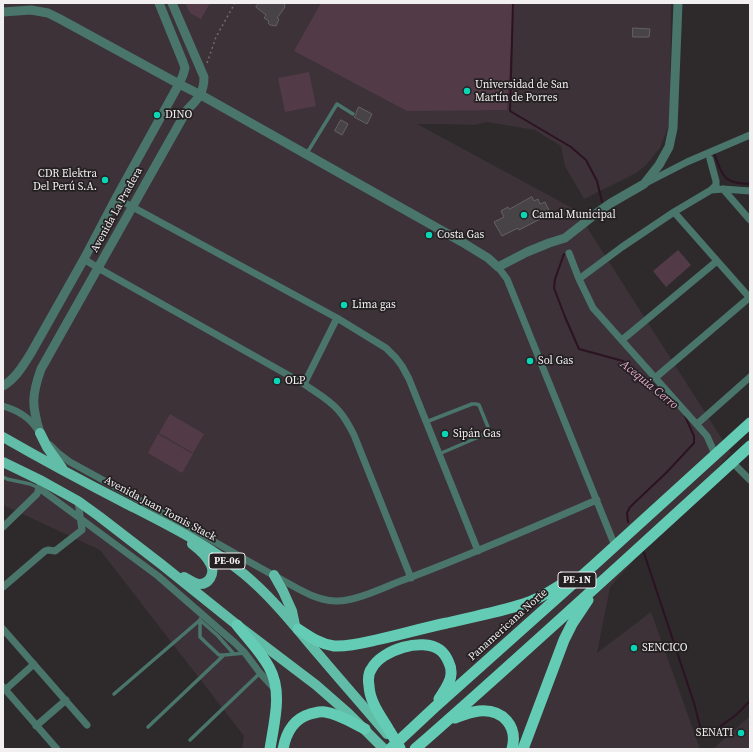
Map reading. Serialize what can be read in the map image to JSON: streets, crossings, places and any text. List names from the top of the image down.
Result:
{
  "streets": {
    "highway": ["PE-1N", "Panamericana Norte"],
    "main road": ["Avenida Juan Tomis Stack", "PE-06"],
    "street": ["Avenida La Pradera"]
  },
  "crossings": [
    ["Avenida La Pradera", "Avenida Juan Tomis Stack"],
    ["Avenida La Pradera", "PE-06"],
    ["Avenida Juan Tomis Stack", "PE-06"]
  ],
  "water": ["Acequia Cerro"],
  "places": [
    "Universidad de San Martín de Porres",
    "DINO",
    "CDR Elektra Del Perú S.A.",
    "Camal Municipal",
    "Costa Gas",
    "Lima gas",
    "Sol Gas",
    "OLP",
    "Sipán Gas",
    "SENCICO",
    "SENATI"
  ]
}
